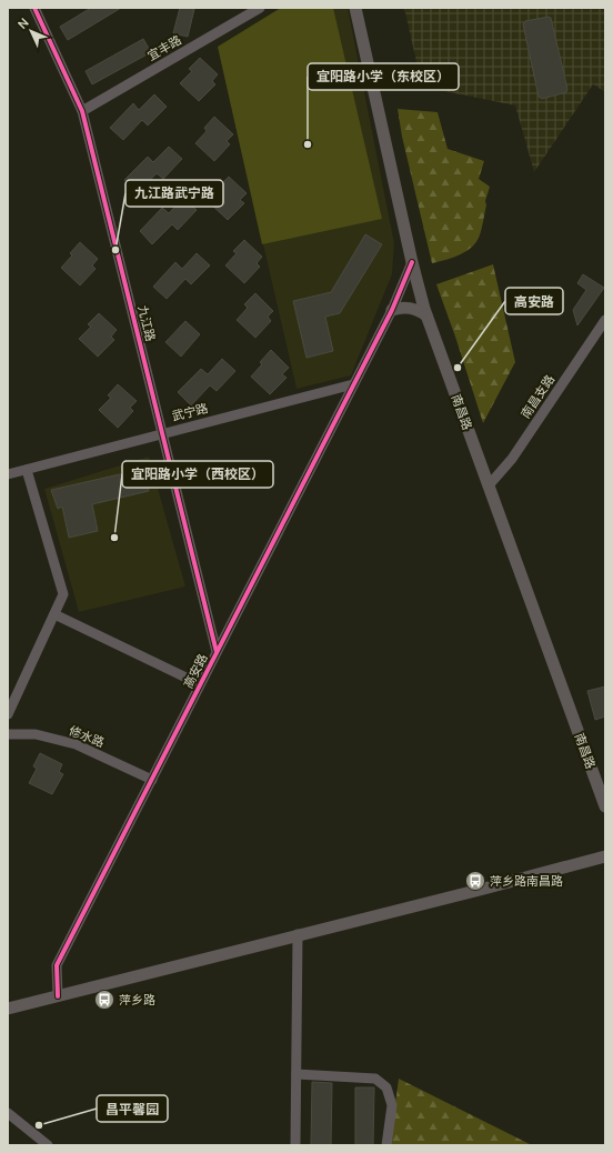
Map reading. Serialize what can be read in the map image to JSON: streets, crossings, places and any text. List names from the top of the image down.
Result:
{
  "streets": {
    "main road": ["南昌路"],
    "street": [
      "宜丰路",
      "九江路",
      "南昌支路",
      "武宁路",
      "高安路",
      "修水路"
    ]
  },
  "crossings": [
    ["宜丰路", "九江路"],
    ["九江路", "武宁路"],
    ["九江路", "高安路"],
    ["南昌支路", "南昌路"],
    ["武宁路", "高安路"],
    ["南昌路", "高安路"],
    ["高安路", "修水路"]
  ],
  "places": {
    "other": [
      "宜阳路小学（东校区）",
      "九江路武宁路",
      "高安路",
      "宜阳路小学（西校区）",
      "昌平馨园"
    ],
    "bus stop": ["萍乡路南昌路", "萍乡路"]
  },
  "north": "top left"
}
